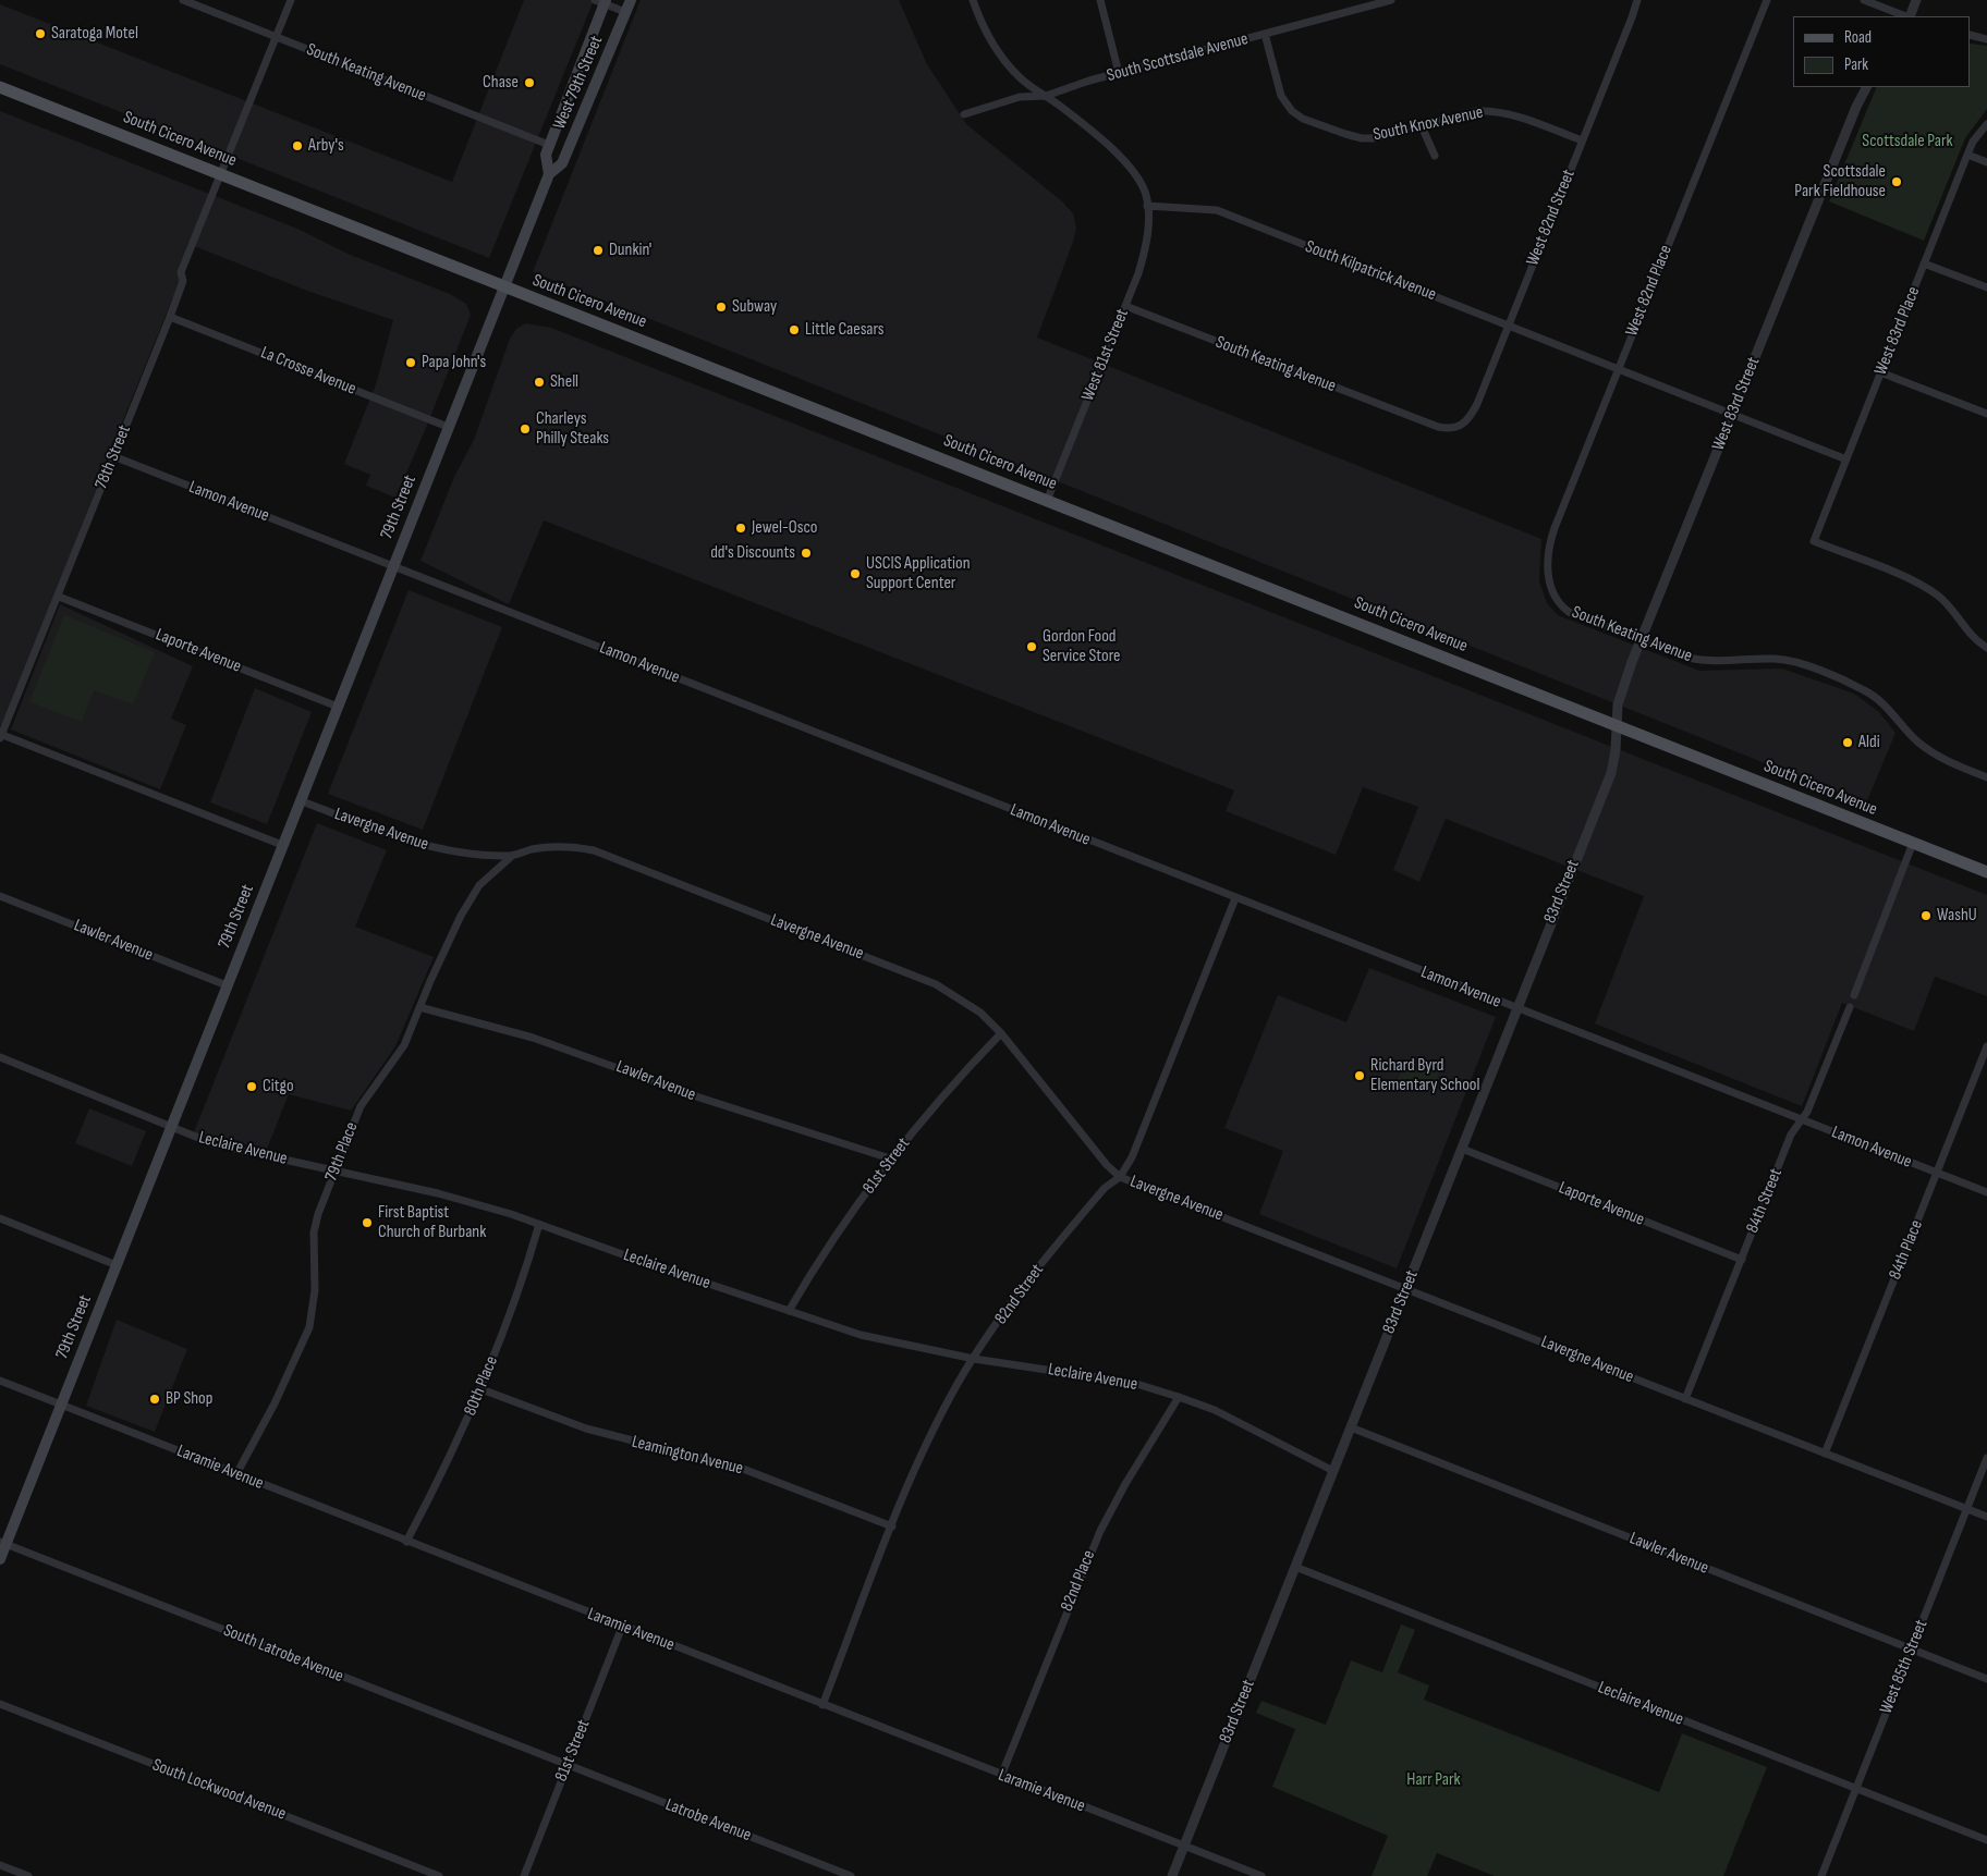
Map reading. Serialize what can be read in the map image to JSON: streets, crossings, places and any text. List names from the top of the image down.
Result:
{
  "streets": {
    "main road": ["West 79th Street", "South Cicero Avenue", "79th Street"],
    "street": [
      "South Scottsdale Avenue",
      "South Keating Avenue",
      "South Knox Avenue",
      "West 82nd Street",
      "South Kilpatrick Avenue",
      "West 82nd Place",
      "West 83rd Place",
      "West 81st Street",
      "La Crosse Avenue",
      "West 83rd Street",
      "78th Street",
      "Lamon Avenue",
      "Laporte Avenue",
      "Lavergne Avenue",
      "83rd Street",
      "Lawler Avenue",
      "Leclaire Avenue",
      "79th Place",
      "81st Street",
      "84th Street",
      "84th Place",
      "82nd Street",
      "80th Place",
      "Leamington Avenue",
      "Laramie Avenue",
      "82nd Place",
      "South Latrobe Avenue",
      "West 85th Street",
      "South Lockwood Avenue",
      "Latrobe Avenue"
    ]
  },
  "crossings": [
    ["South Scottsdale Avenue", "South Knox Avenue"],
    ["South Keating Avenue", "West 79th Street"],
    ["South Keating Avenue", "West 82nd Street"],
    ["South Keating Avenue", "West 82nd Place"],
    ["South Keating Avenue", "West 81st Street"],
    ["South Keating Avenue", "West 83rd Street"],
    ["South Keating Avenue", "78th Street"],
    ["West 79th Street", "South Cicero Avenue"],
    ["West 79th Street", "79th Street"],
    ["South Knox Avenue", "West 82nd Street"],
    ["South Cicero Avenue", "West 81st Street"],
    ["South Cicero Avenue", "West 83rd Street"],
    ["South Cicero Avenue", "78th Street"],
    ["South Cicero Avenue", "79th Street"],
    ["South Cicero Avenue", "83rd Street"],
    ["West 82nd Street", "South Kilpatrick Avenue"],
    ["South Kilpatrick Avenue", "West 82nd Place"],
    ["South Kilpatrick Avenue", "West 83rd Place"],
    ["South Kilpatrick Avenue", "West 81st Street"],
    ["South Kilpatrick Avenue", "West 83rd Street"],
    ["La Crosse Avenue", "78th Street"],
    ["La Crosse Avenue", "79th Street"],
    ["West 83rd Street", "83rd Street"],
    ["78th Street", "Lamon Avenue"],
    ["78th Street", "Laporte Avenue"],
    ["Lamon Avenue", "79th Street"],
    ["Lamon Avenue", "83rd Street"],
    ["Lamon Avenue", "84th Street"],
    ["Lamon Avenue", "84th Place"],
    ["Lamon Avenue", "82nd Street"],
    ["79th Street", "Laporte Avenue"],
    ["79th Street", "Lavergne Avenue"],
    ["79th Street", "Lawler Avenue"],
    ["79th Street", "Leclaire Avenue"],
    ["79th Street", "Laramie Avenue"],
    ["79th Street", "South Latrobe Avenue"],
    ["Laporte Avenue", "83rd Street"],
    ["Laporte Avenue", "84th Street"],
    ["Lavergne Avenue", "83rd Street"],
    ["Lavergne Avenue", "79th Place"],
    ["Lavergne Avenue", "81st Street"],
    ["Lavergne Avenue", "84th Street"],
    ["Lavergne Avenue", "84th Place"],
    ["Lavergne Avenue", "82nd Street"],
    ["Lavergne Avenue", "West 85th Street"],
    ["83rd Street", "Lawler Avenue"],
    ["83rd Street", "Leclaire Avenue"],
    ["83rd Street", "Laramie Avenue"],
    ["Lawler Avenue", "79th Place"],
    ["Lawler Avenue", "81st Street"],
    ["Lawler Avenue", "West 85th Street"],
    ["Leclaire Avenue", "79th Place"],
    ["Leclaire Avenue", "81st Street"],
    ["Leclaire Avenue", "82nd Street"],
    ["Leclaire Avenue", "80th Place"],
    ["Leclaire Avenue", "82nd Place"],
    ["Leclaire Avenue", "West 85th Street"],
    ["79th Place", "Laramie Avenue"],
    ["81st Street", "Laramie Avenue"],
    ["81st Street", "South Latrobe Avenue"],
    ["81st Street", "Latrobe Avenue"],
    ["82nd Street", "Leamington Avenue"],
    ["82nd Street", "Laramie Avenue"],
    ["80th Place", "Leamington Avenue"],
    ["80th Place", "Laramie Avenue"],
    ["Laramie Avenue", "82nd Place"],
    ["South Latrobe Avenue", "Latrobe Avenue"]
  ],
  "parks": ["Scottsdale Park", "Harr Park"],
  "places": [
    "Saratoga Motel",
    "Chase",
    "Arby's",
    "Scottsdale Park Fieldhouse",
    "Dunkin'",
    "Subway",
    "Little Caesars",
    "Papa John's",
    "Shell",
    "Charleys Philly Steaks",
    "Jewel-Osco",
    "dd's Discounts",
    "USCIS Application Support Center",
    "Gordon Food Service Store",
    "Aldi",
    "WashU",
    "Richard Byrd Elementary School",
    "Citgo",
    "First Baptist Church of Burbank",
    "BP Shop"
  ],
  "legend": ["Road", "Park"]
}
